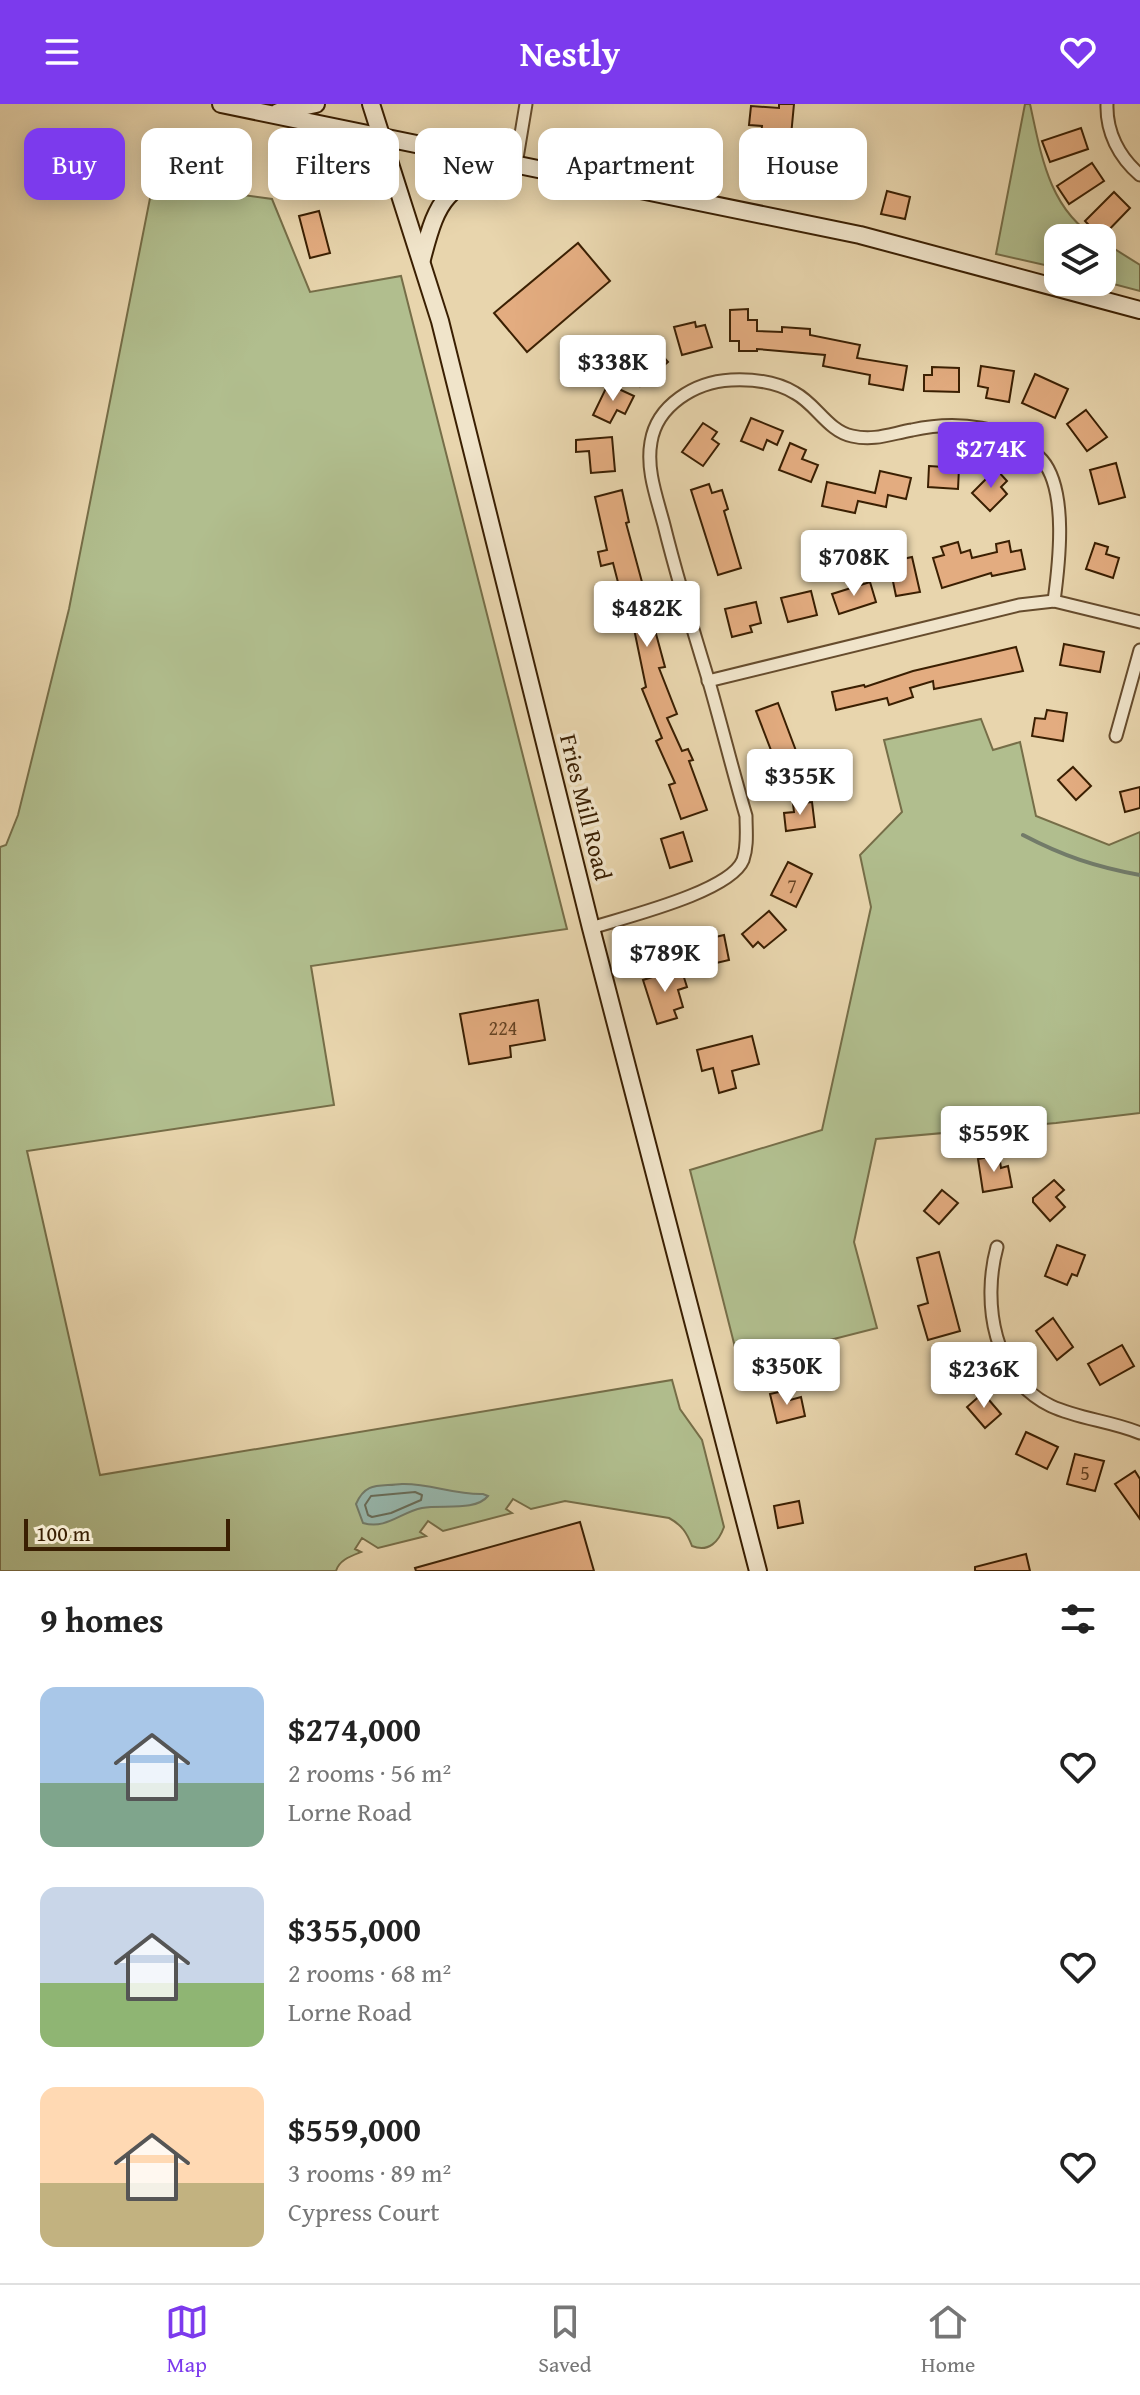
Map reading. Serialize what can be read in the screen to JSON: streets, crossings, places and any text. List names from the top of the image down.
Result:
{
  "streets": {
    "main road": ["Fries Mill Road"]
  },
  "house_numbers": ["7", "224", "5"],
  "scale_bar": "100 m",
  "page": {
    "header": "Nestly",
    "chip": [
      "Buy",
      "Rent",
      "Filters",
      "New",
      "Apartment",
      "House"
    ],
    "price": [
      "$338K",
      "$274K",
      "$708K",
      "$482K",
      "$355K",
      "$789K",
      "$559K",
      "$350K",
      "$236K"
    ],
    "scale": "100 m",
    "heading": "9 homes",
    "list": [
      {
        "name": "$274,000",
        "note": "2 rooms · 56 m² · Lorne Road"
      },
      {
        "name": "$355,000",
        "note": "2 rooms · 68 m² · Lorne Road"
      },
      {
        "name": "$559,000",
        "note": "3 rooms · 89 m² · Cypress Court"
      }
    ],
    "tabs": ["Map", "Saved", "Home"]
  }
}
